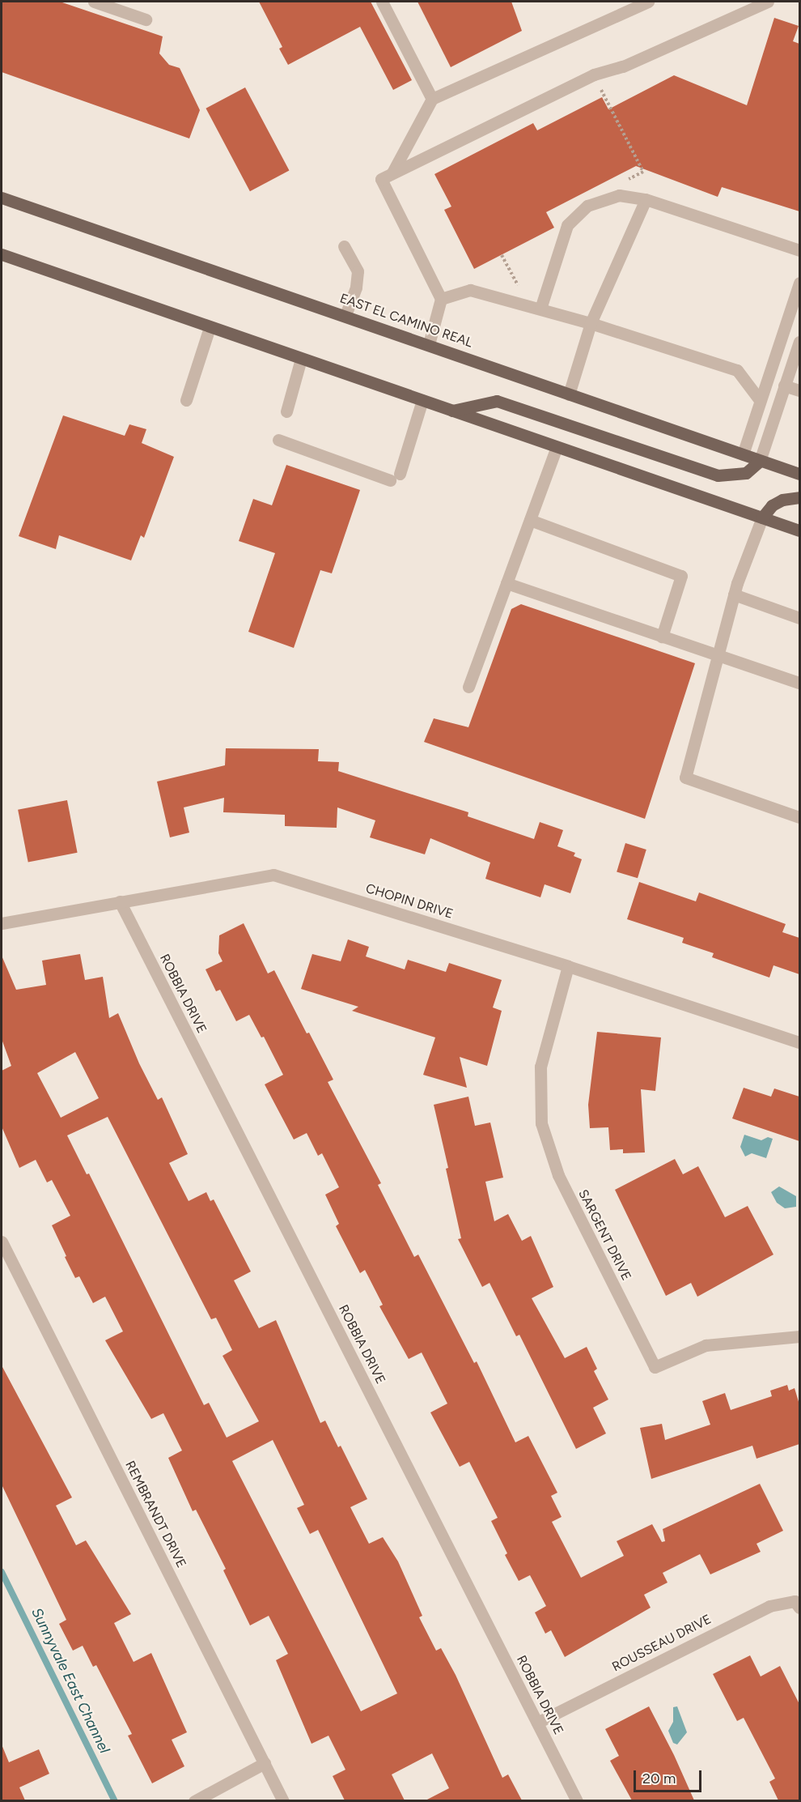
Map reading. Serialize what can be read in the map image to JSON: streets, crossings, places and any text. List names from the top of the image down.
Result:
{
  "streets": {
    "main road": ["EAST EL CAMINO REAL"],
    "street": [
      "CHOPIN DRIVE",
      "ROBBIA DRIVE",
      "SARGENT DRIVE",
      "REMBRANDT DRIVE",
      "ROUSSEAU DRIVE"
    ]
  },
  "crossings": [
    ["CHOPIN DRIVE", "ROBBIA DRIVE"],
    ["CHOPIN DRIVE", "SARGENT DRIVE"],
    ["ROBBIA DRIVE", "ROUSSEAU DRIVE"]
  ],
  "water": ["Sunnyvale East Channel"],
  "scale_bar": "20 m"
}
